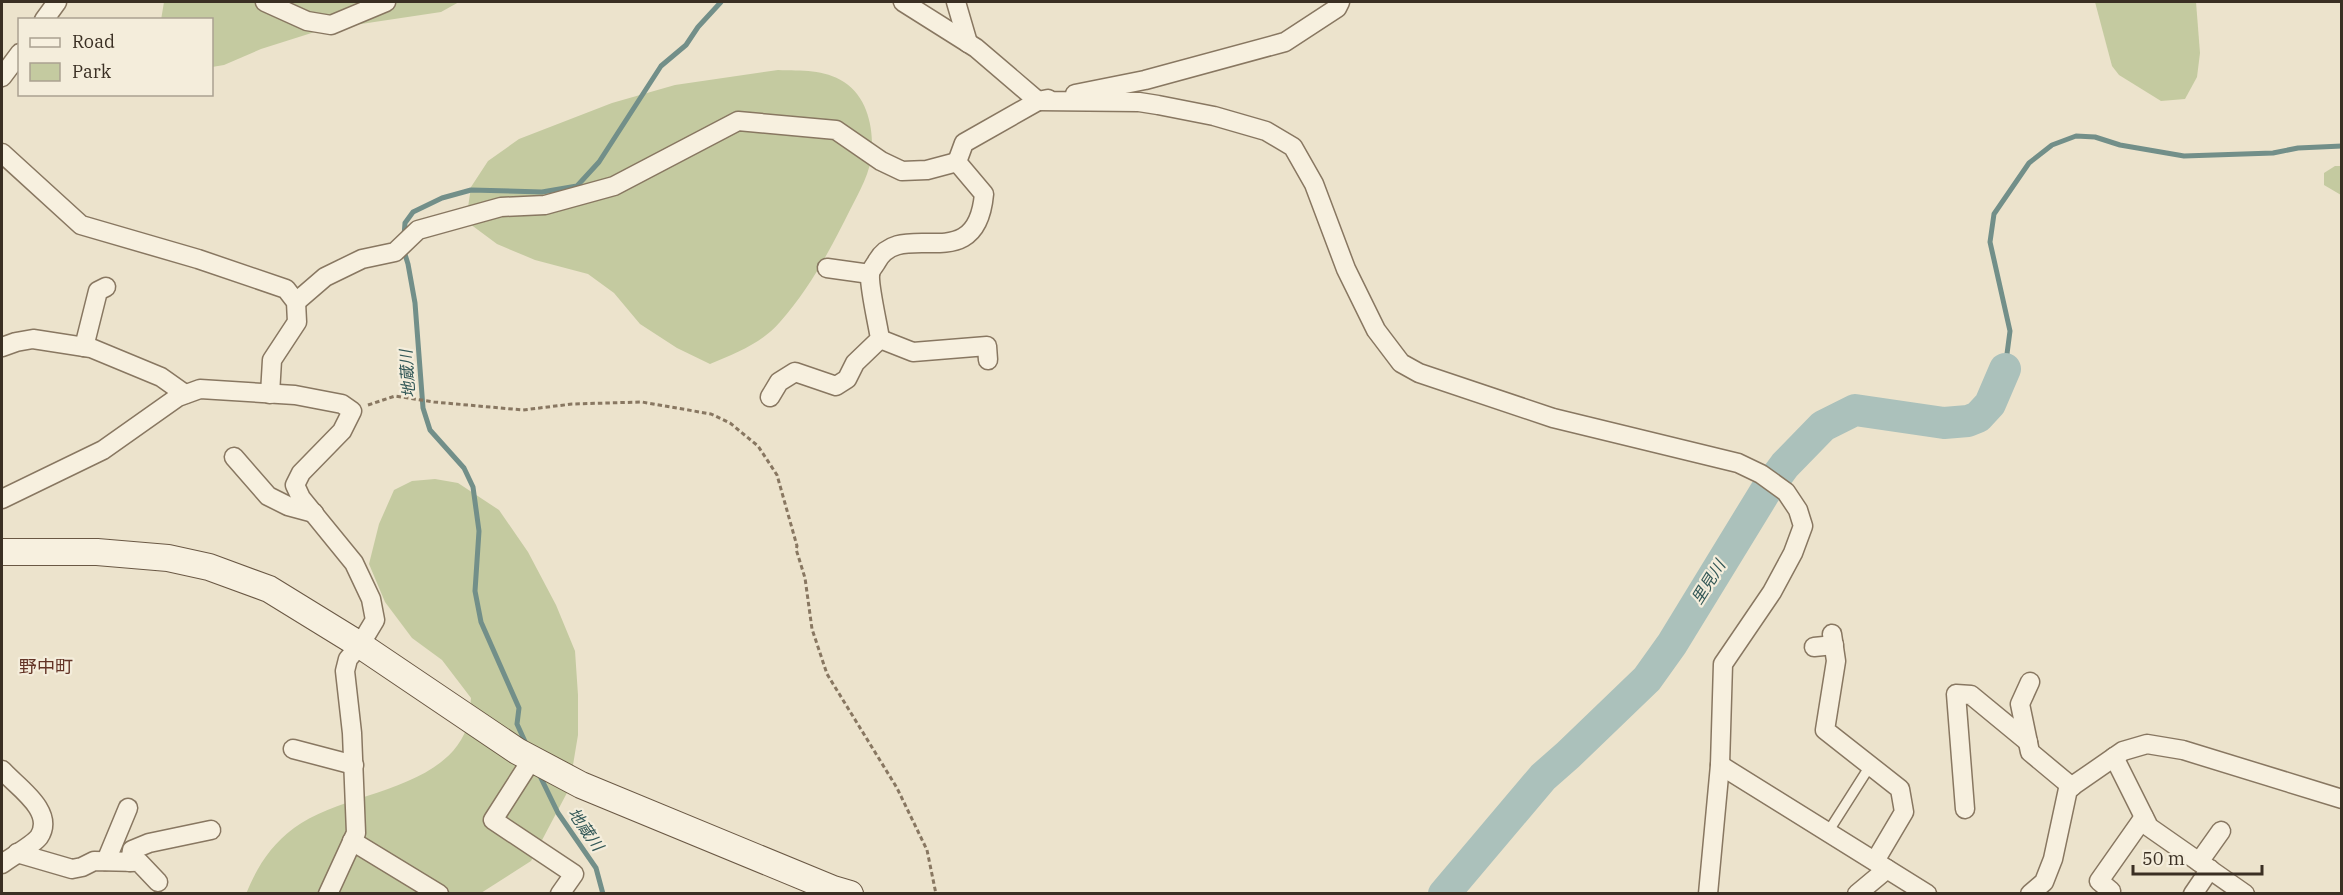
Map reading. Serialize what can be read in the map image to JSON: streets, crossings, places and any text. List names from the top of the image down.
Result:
{
  "districts": ["野中町"],
  "water": ["地蔵川", "里見川"],
  "legend": ["Road", "Park"],
  "scale_bar": "50 m"
}
